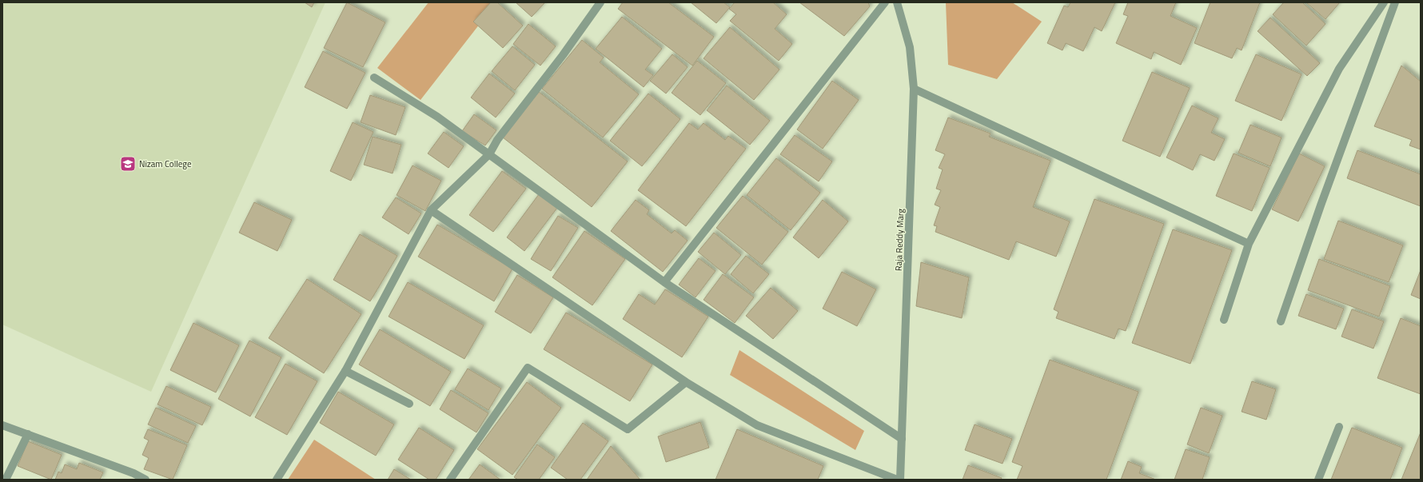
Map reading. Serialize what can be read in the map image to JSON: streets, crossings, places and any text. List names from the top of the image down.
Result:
{
  "streets": {
    "street": ["Raja Reddy Marg"]
  },
  "places": {
    "school or university": ["Nizam College"]
  }
}
